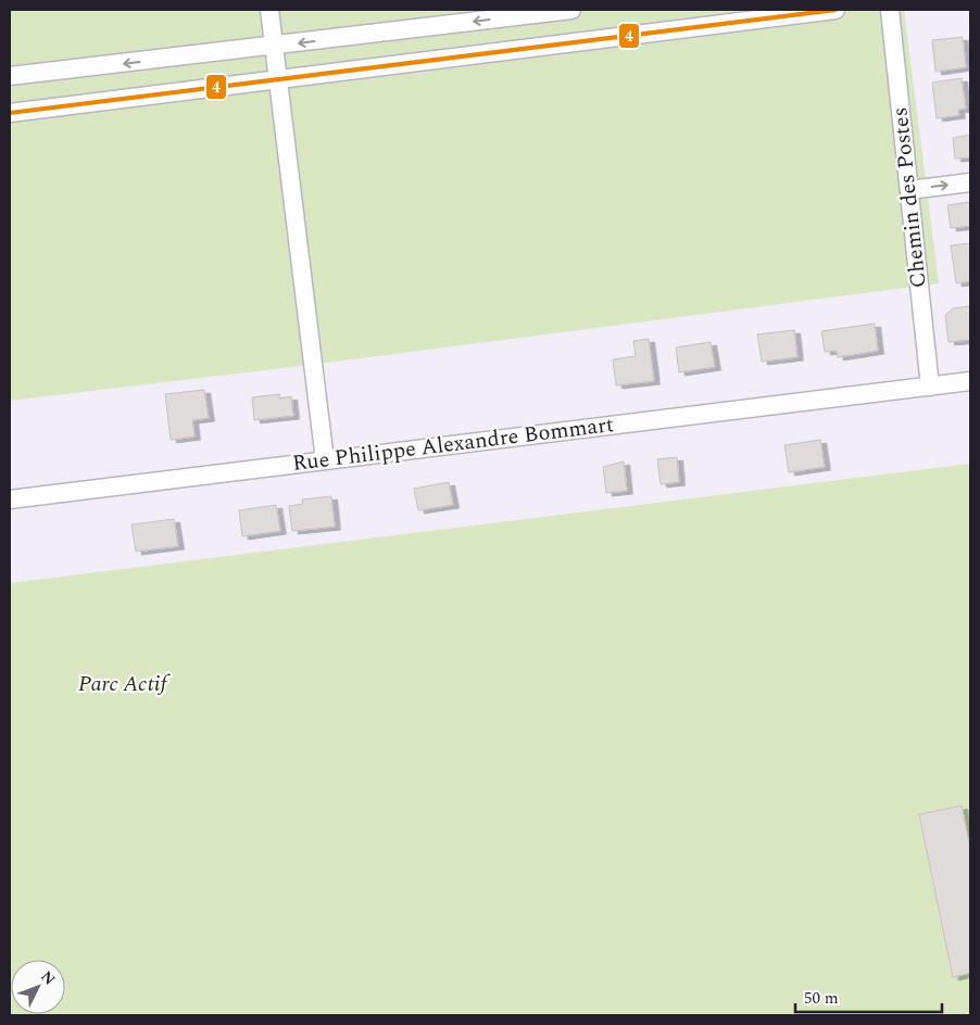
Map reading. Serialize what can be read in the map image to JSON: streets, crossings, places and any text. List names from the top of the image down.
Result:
{
  "streets": {
    "street": ["Chemin des Postes", "Rue Philippe Alexandre Bommart"]
  },
  "crossings": [
    ["Chemin des Postes", "Rue Philippe Alexandre Bommart"]
  ],
  "parks": ["Parc Actif"],
  "lines": ["transit line 4"],
  "scale_bar": "50 m",
  "north": "top right"
}
